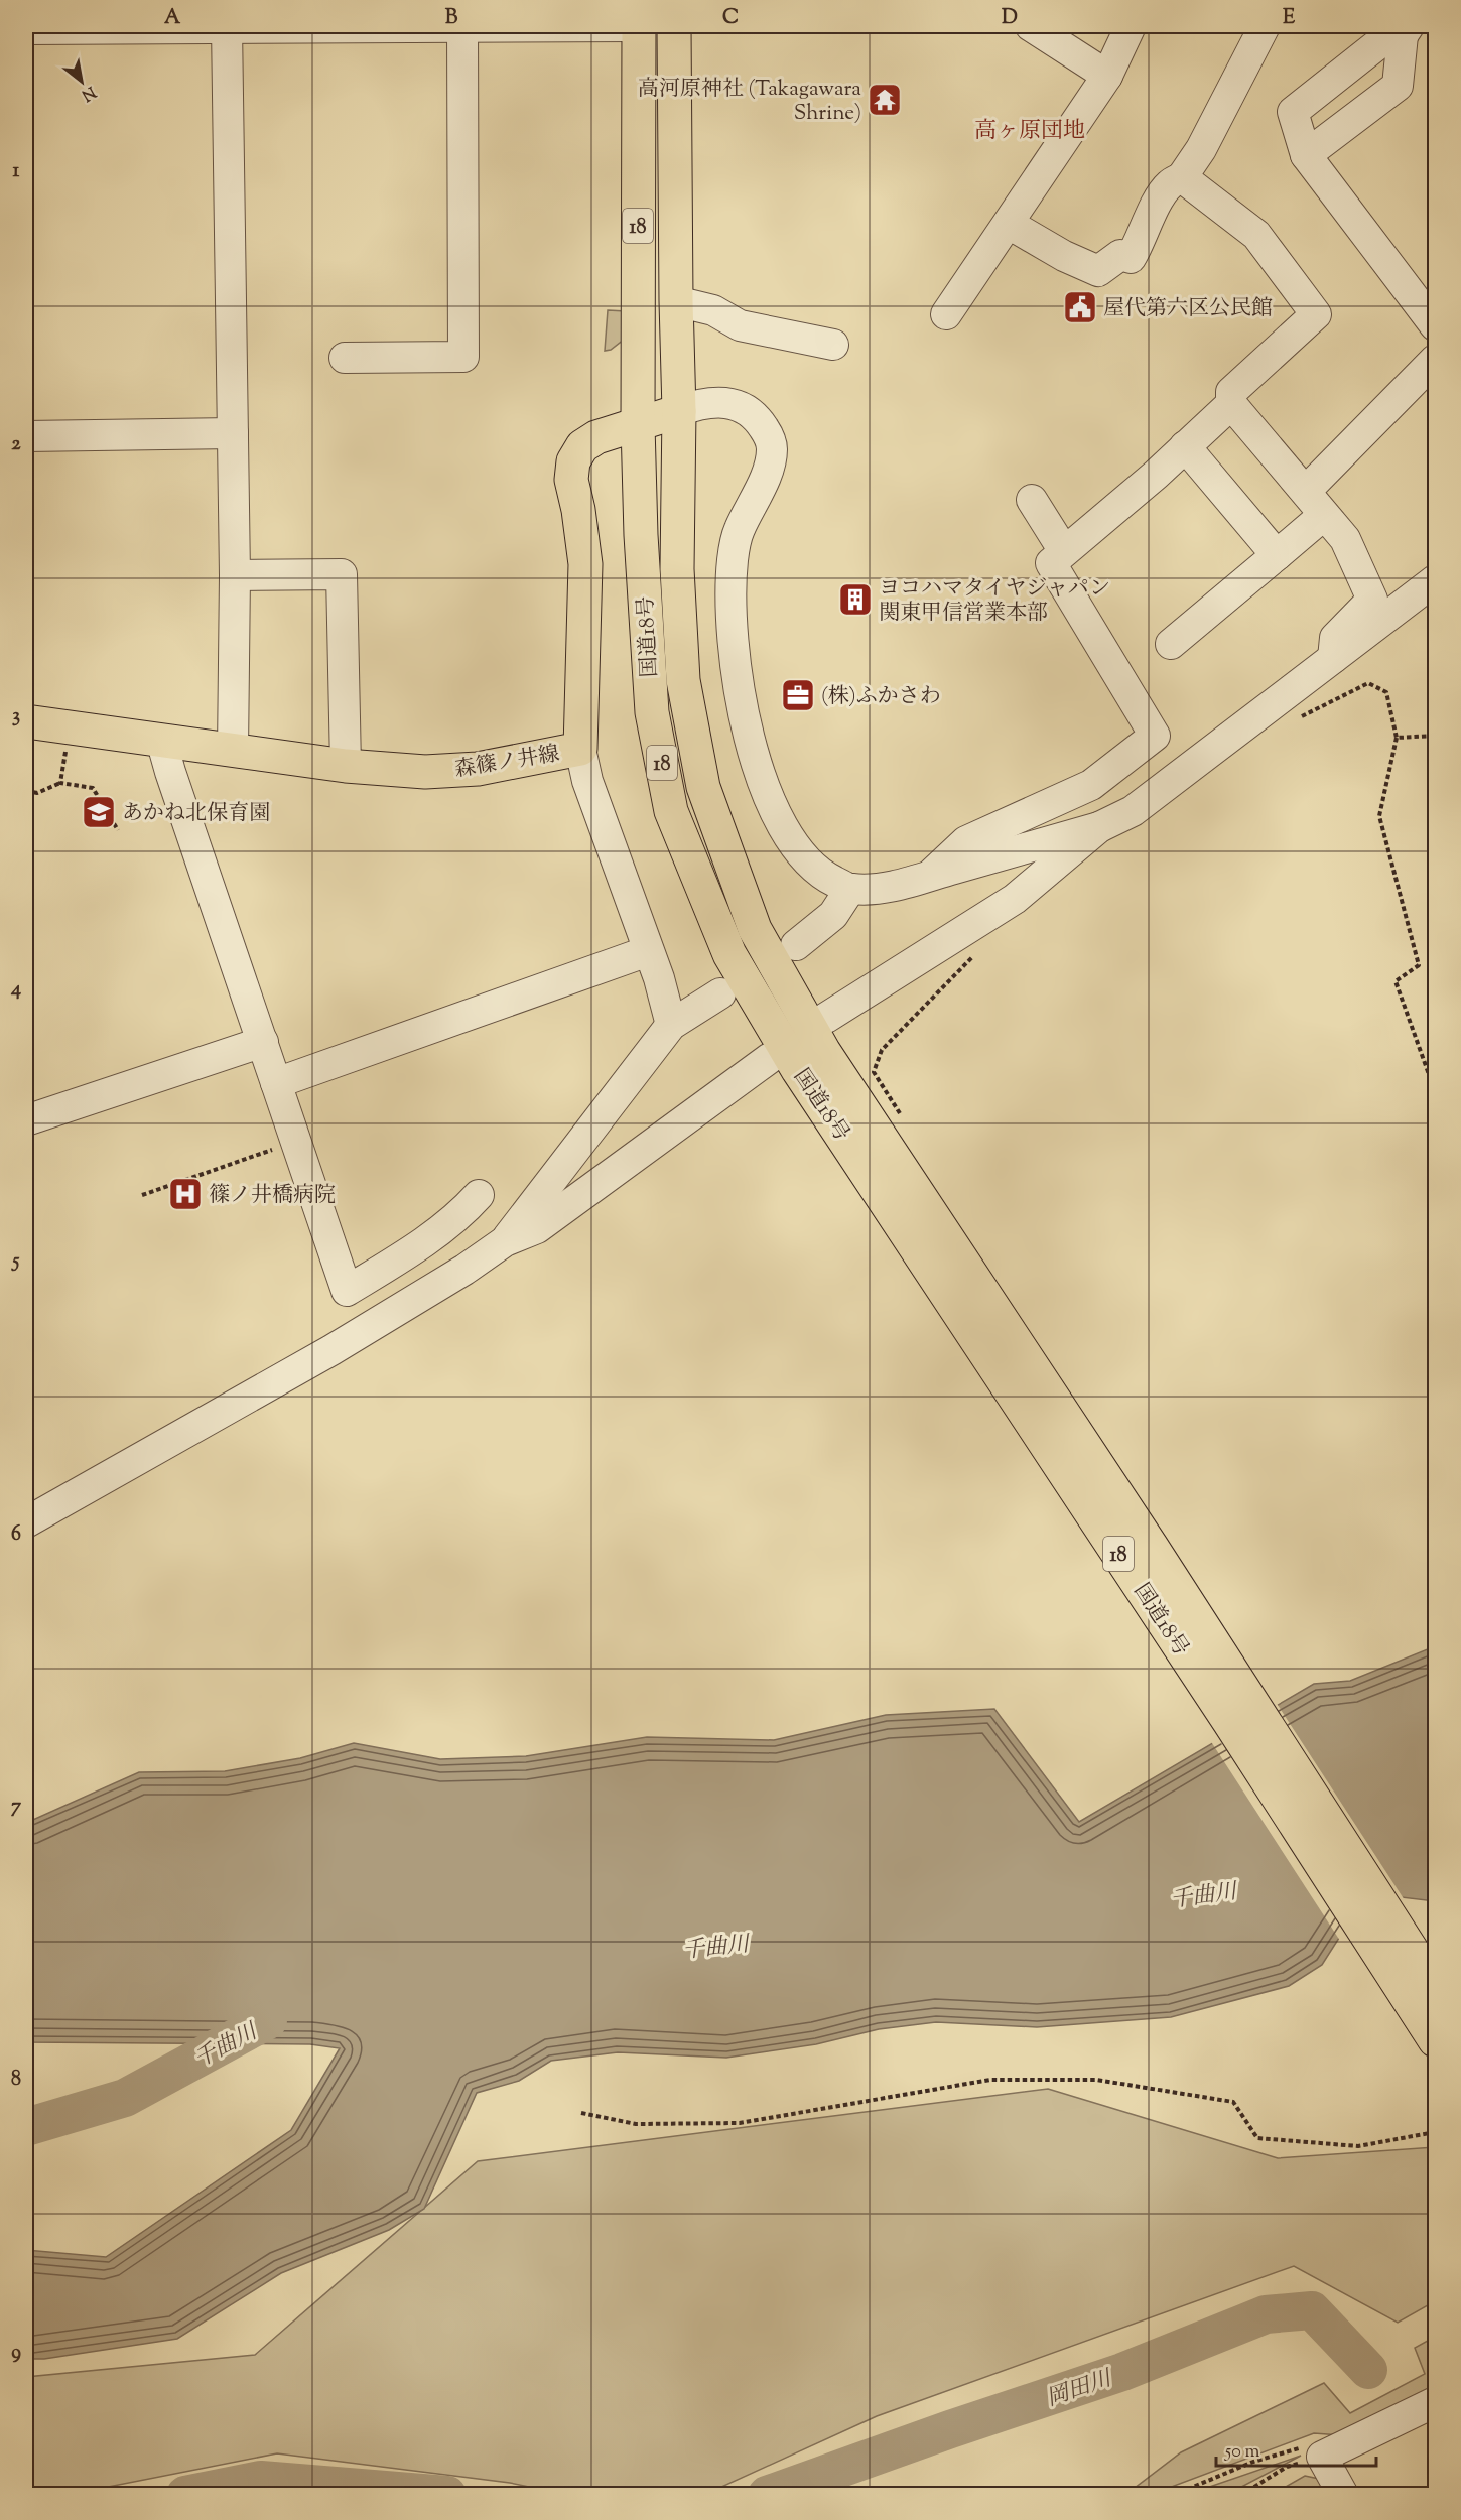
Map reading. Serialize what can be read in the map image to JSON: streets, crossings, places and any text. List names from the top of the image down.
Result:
{
  "streets": {
    "main road": ["18", "国道18号", "森篠ノ井線"]
  },
  "crossings": [
    ["国道18号", "森篠ノ井線"]
  ],
  "districts": ["高ヶ原団地"],
  "water": ["千曲川", "岡田川"],
  "places": {
    "temple": ["高河原神社 (Takagawara Shrine)"],
    "public building": ["屋代第六区公民館"],
    "building": ["ヨコハマタイヤジャパン 関東甲信営業本部"],
    "office": ["(株)ふかさわ"],
    "school or university": ["あかね北保育園"],
    "hospital": ["篠ノ井橋病院"]
  },
  "scale_bar": "50 m",
  "north": "bottom right",
  "grid": {
    "columns": [
      "A",
      "B",
      "C",
      "D",
      "E"
    ],
    "rows": [
      "1",
      "2",
      "3",
      "4",
      "5",
      "6",
      "7",
      "8",
      "9"
    ]
  }
}
